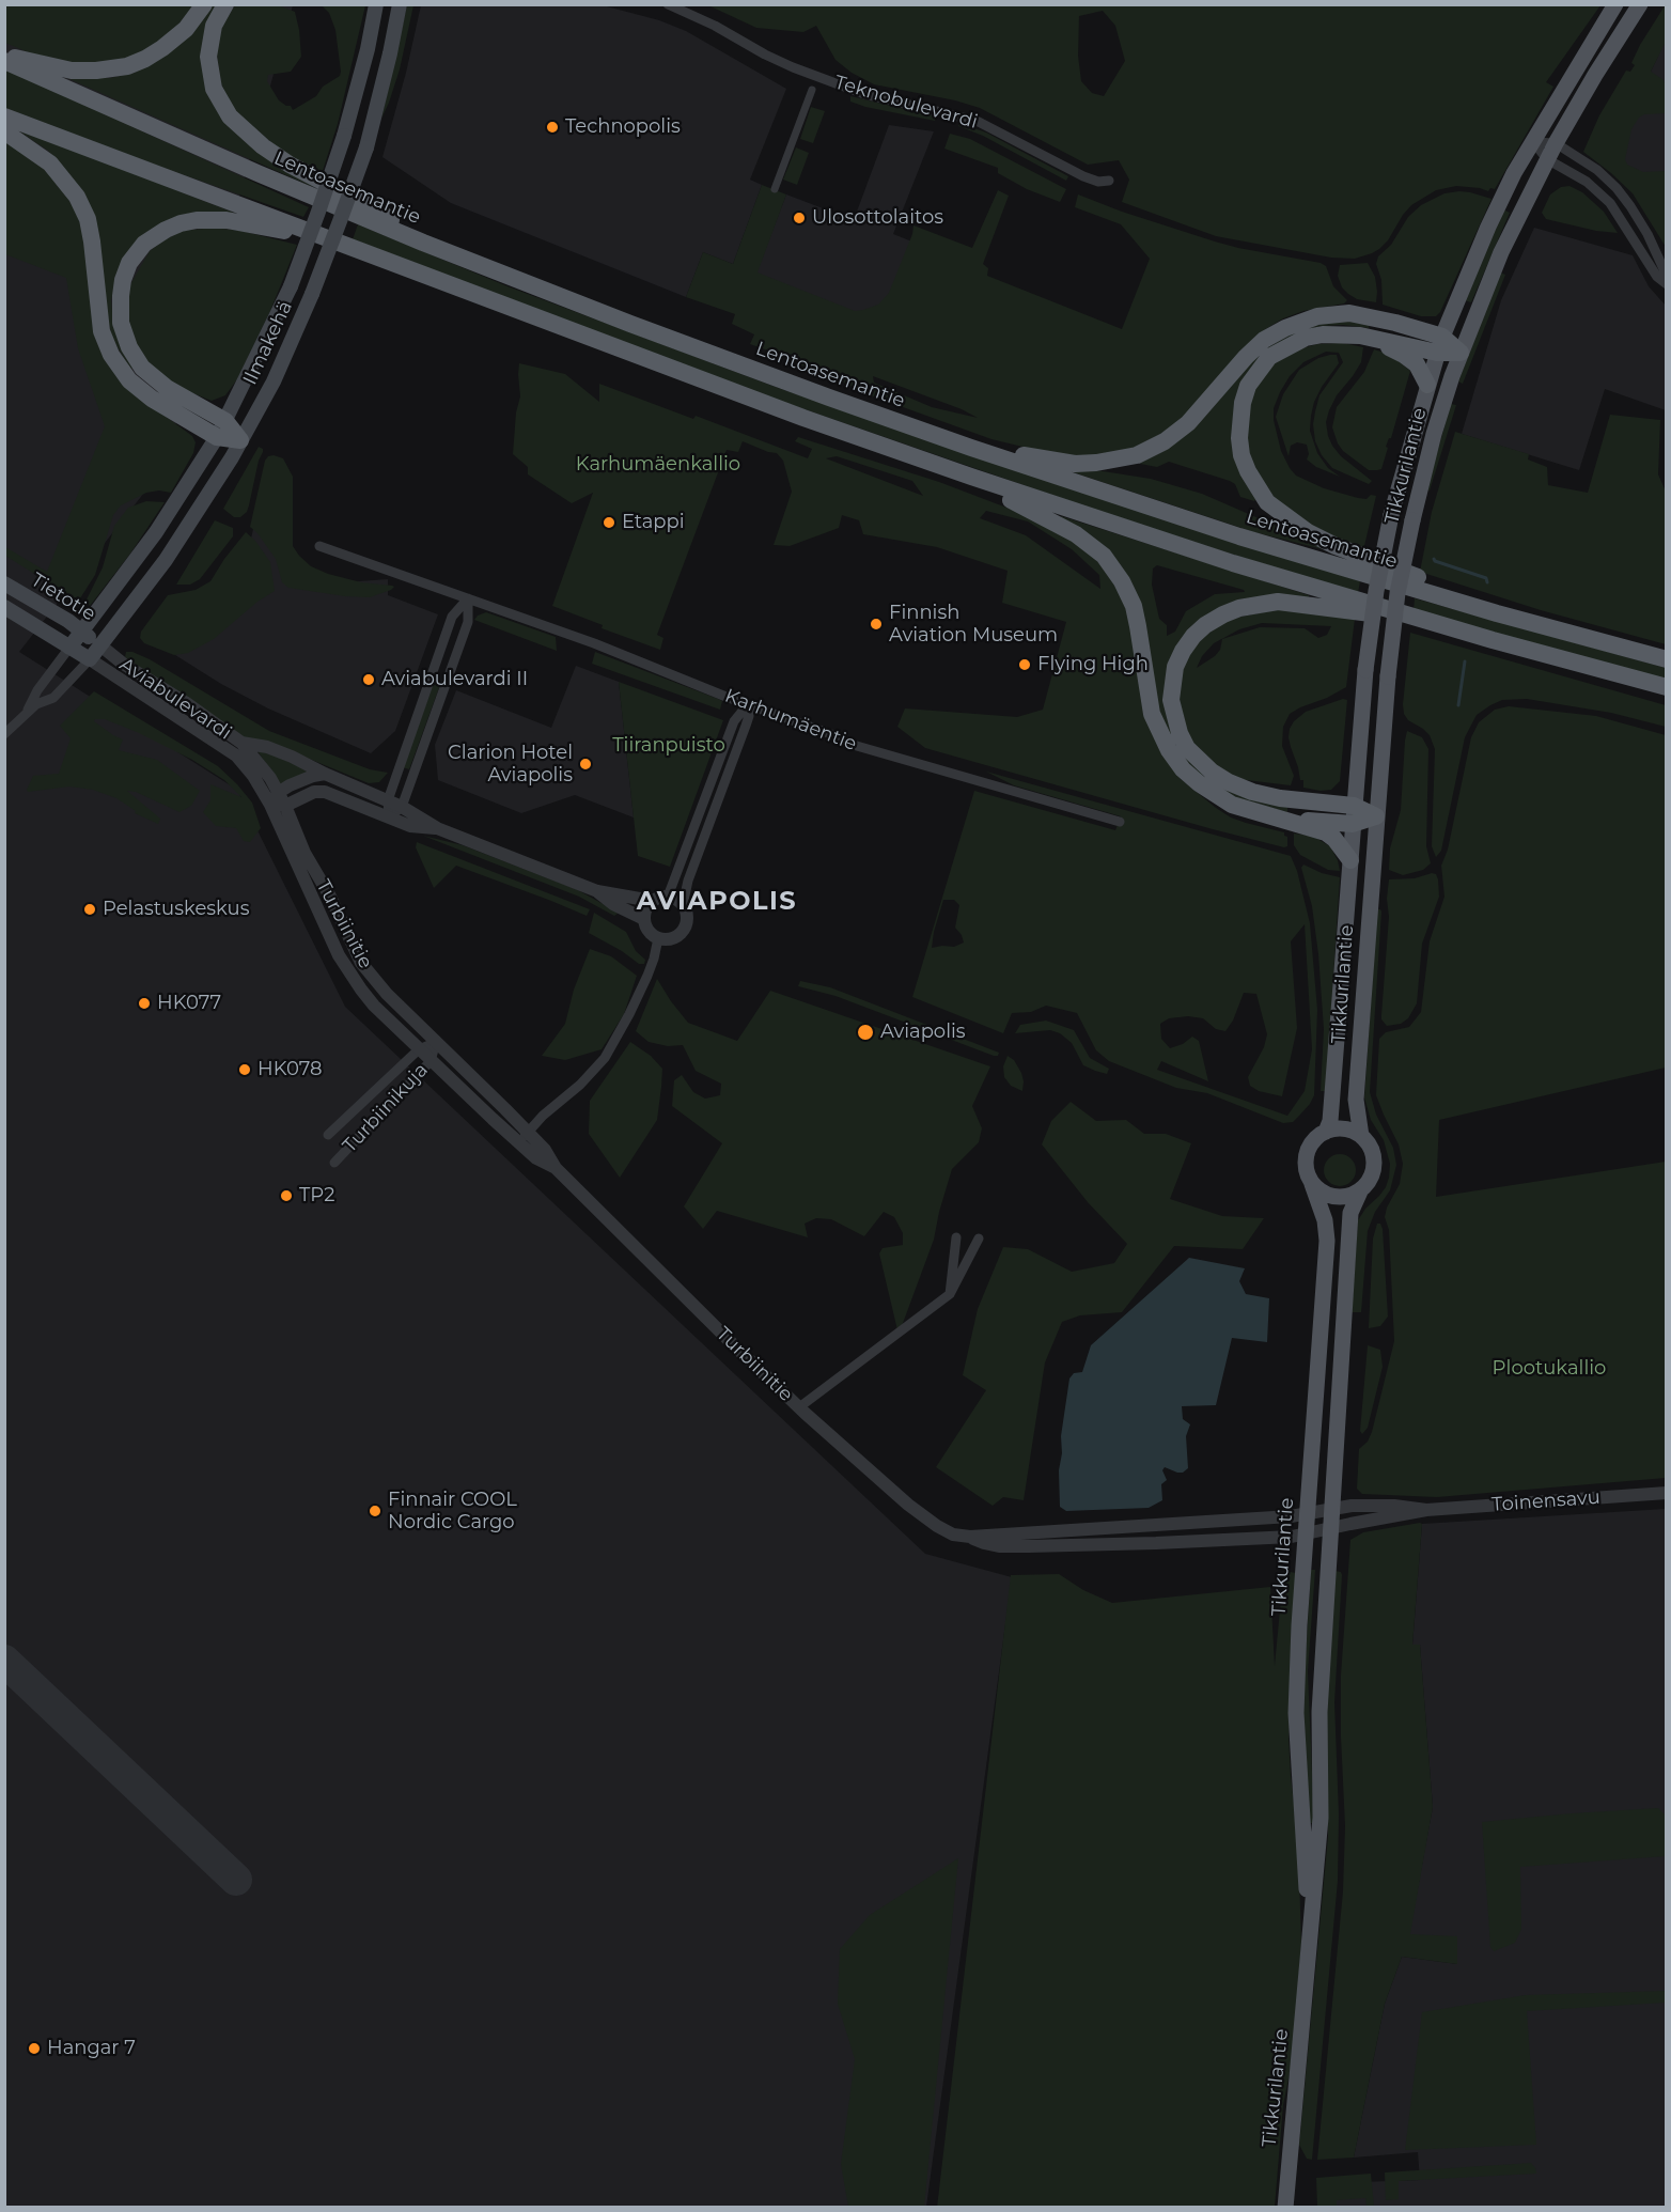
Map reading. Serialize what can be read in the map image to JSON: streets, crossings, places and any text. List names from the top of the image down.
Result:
{
  "streets": {
    "highway": ["Lentoasemantie"],
    "main road": ["Ilmakehä", "Tikkurilantie", "Tietotie"],
    "street": [
      "Teknobulevardi",
      "Aviabulevardi",
      "Karhumäentie",
      "Turbiinitie",
      "Turbiinikuja",
      "Toinensavu"
    ]
  },
  "crossings": [
    ["Ilmakehä", "Tietotie"],
    ["Ilmakehä", "Aviabulevardi"],
    ["Tikkurilantie", "Turbiinitie"],
    ["Tikkurilantie", "Toinensavu"],
    ["Tietotie", "Aviabulevardi"],
    ["Aviabulevardi", "Turbiinitie"],
    ["Turbiinitie", "Turbiinikuja"],
    ["Turbiinitie", "Toinensavu"]
  ],
  "districts": ["AVIAPOLIS"],
  "parks": ["Karhumäenkallio", "Tiiranpuisto", "Plootukallio"],
  "places": [
    "Technopolis",
    "Ulosottolaitos",
    "Etappi",
    "Finnish Aviation Museum",
    "Flying High",
    "Aviabulevardi II",
    "Clarion Hotel Aviapolis",
    "Pelastuskeskus",
    "HK077",
    "Aviapolis",
    "HK078",
    "TP2",
    "Finnair COOL Nordic Cargo",
    "Hangar 7"
  ]
}
